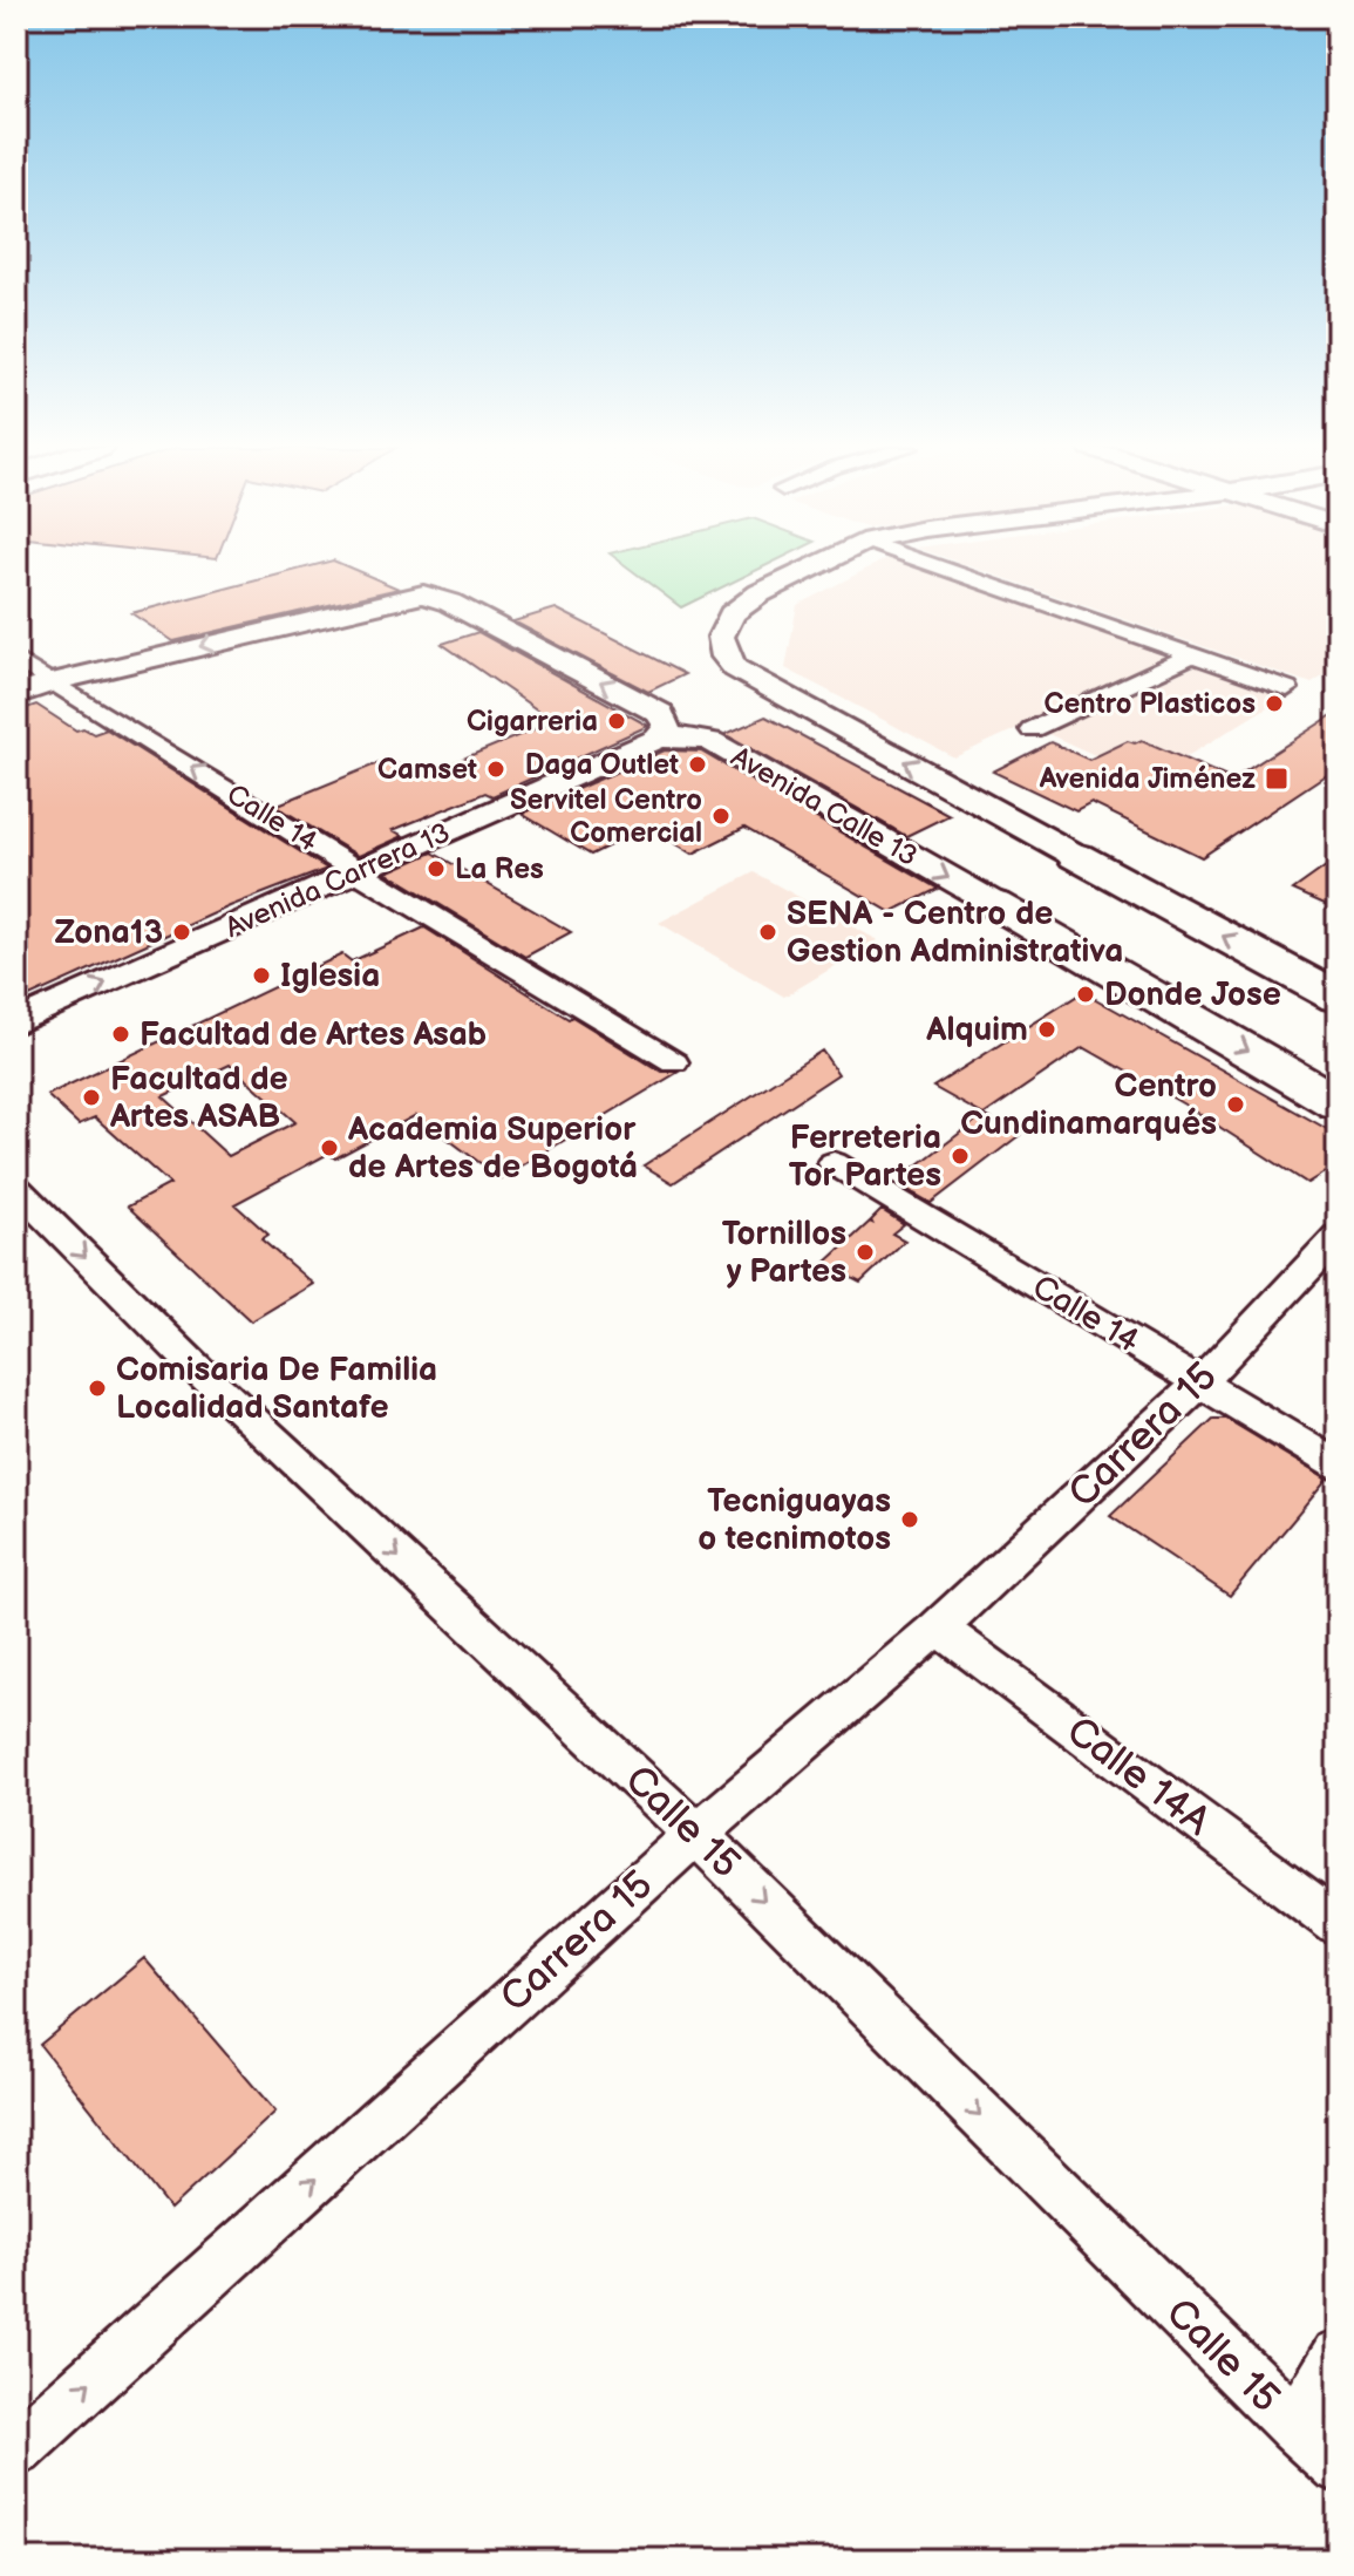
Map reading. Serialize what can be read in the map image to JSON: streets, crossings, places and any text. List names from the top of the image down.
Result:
{
  "streets": {
    "main road": ["Avenida Calle 13"],
    "street": [
      "Calle 14",
      "Avenida Carrera 13",
      "Carrera 15",
      "Calle 14A",
      "Calle 15"
    ]
  },
  "crossings": [
    ["Avenida Calle 13", "Avenida Carrera 13"],
    ["Calle 14", "Avenida Carrera 13"],
    ["Calle 14", "Carrera 15"],
    ["Carrera 15", "Calle 14A"],
    ["Carrera 15", "Calle 15"]
  ],
  "one_way": ["Avenida Carrera 13", "Carrera 15", "Calle 15"],
  "places": {
    "other": [
      "Centro Plasticos",
      "Cigarreria",
      "Daga Outlet",
      "Camset",
      "Servitel Centro Comercial",
      "La Res",
      "Zona13",
      "SENA - Centro de Gestion Administrativa",
      "Iglesia",
      "Donde Jose",
      "Alquim",
      "Facultad de Artes Asab",
      "Facultad de Artes ASAB",
      "Centro Cundinamarqués",
      "Academia Superior de Artes de Bogotá",
      "Ferreteria Tor Partes",
      "Tornillos y Partes",
      "Comisaria De Familia Localidad Santafe",
      "Tecniguayas o tecnimotos"
    ],
    "transit": ["Avenida Jiménez"]
  }
}
